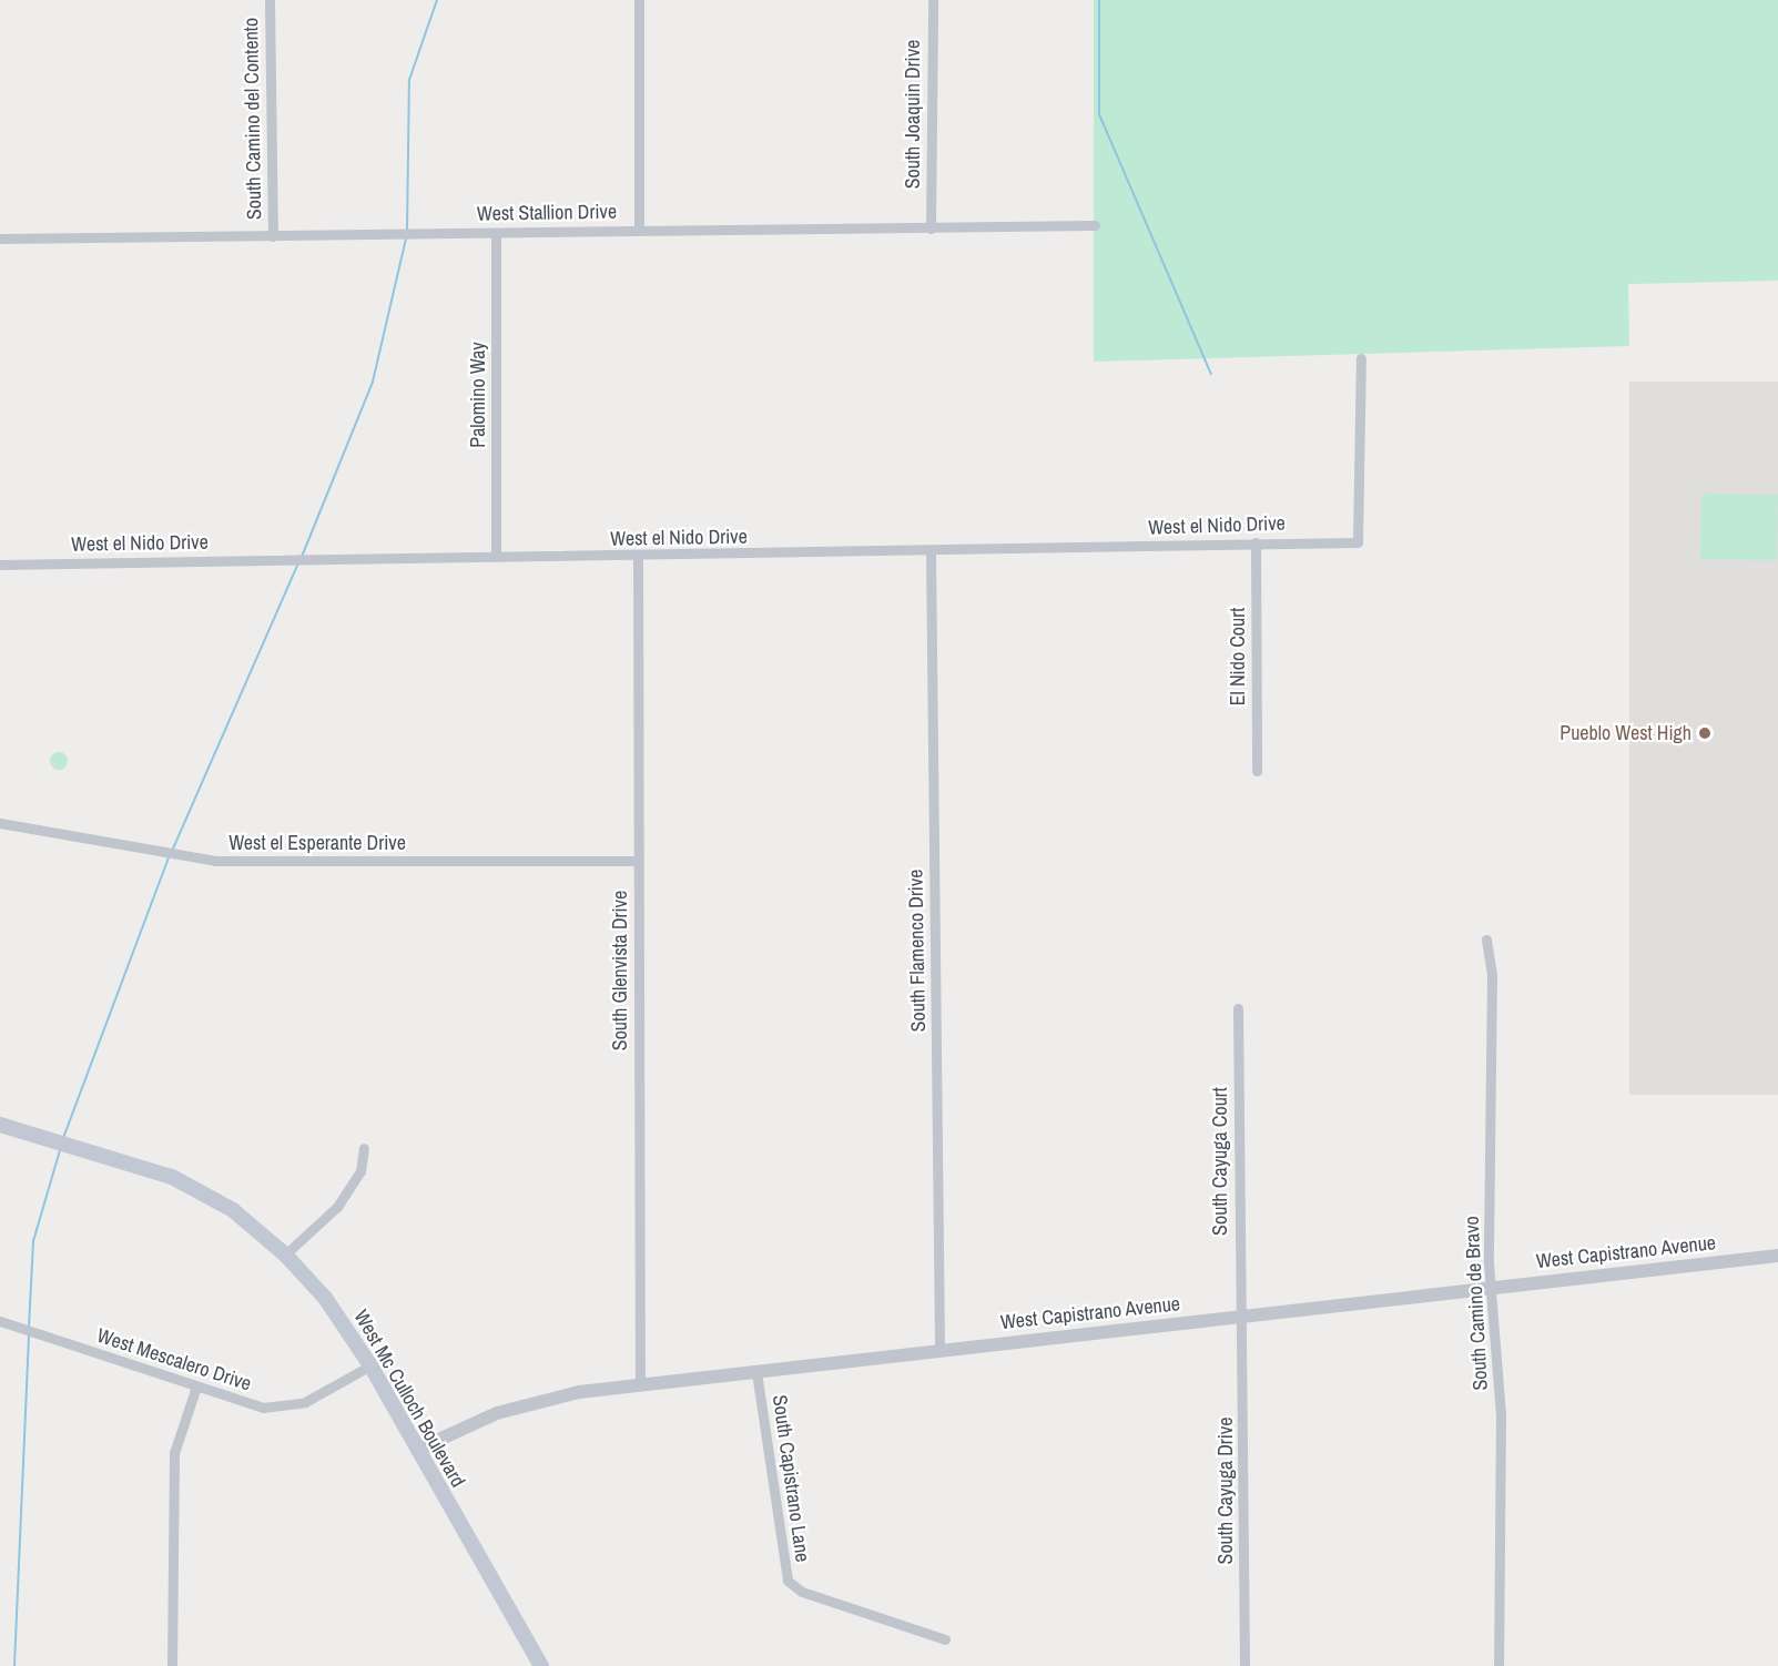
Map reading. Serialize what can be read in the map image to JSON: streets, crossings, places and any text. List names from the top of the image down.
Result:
{
  "streets": {
    "main road": ["West Mc Culloch Boulevard"],
    "street": [
      "South Joaquin Drive",
      "South Camino del Contento",
      "West Stallion Drive",
      "Palomino Way",
      "West el Nido Drive",
      "El Nido Court",
      "West el Esperante Drive",
      "South Flamenco Drive",
      "South Glenvista Drive",
      "South Cayuga Court",
      "West Capistrano Avenue",
      "South Camino de Bravo",
      "West Mescalero Drive",
      "South Capistrano Lane",
      "South Cayuga Drive"
    ]
  },
  "crossings": [
    ["South Joaquin Drive", "West Stallion Drive"],
    ["South Camino del Contento", "West Stallion Drive"],
    ["West Stallion Drive", "Palomino Way"],
    ["Palomino Way", "West el Nido Drive"],
    ["West el Nido Drive", "El Nido Court"],
    ["West el Nido Drive", "South Flamenco Drive"],
    ["West el Nido Drive", "South Glenvista Drive"],
    ["West el Esperante Drive", "South Glenvista Drive"],
    ["South Flamenco Drive", "West Capistrano Avenue"],
    ["South Glenvista Drive", "West Capistrano Avenue"],
    ["South Cayuga Court", "West Capistrano Avenue"],
    ["South Cayuga Court", "South Cayuga Drive"],
    ["West Capistrano Avenue", "South Camino de Bravo"],
    ["West Capistrano Avenue", "West Mc Culloch Boulevard"],
    ["West Capistrano Avenue", "South Capistrano Lane"],
    ["West Capistrano Avenue", "South Cayuga Drive"],
    ["West Mescalero Drive", "West Mc Culloch Boulevard"]
  ],
  "places": ["Pueblo West High"]
}
